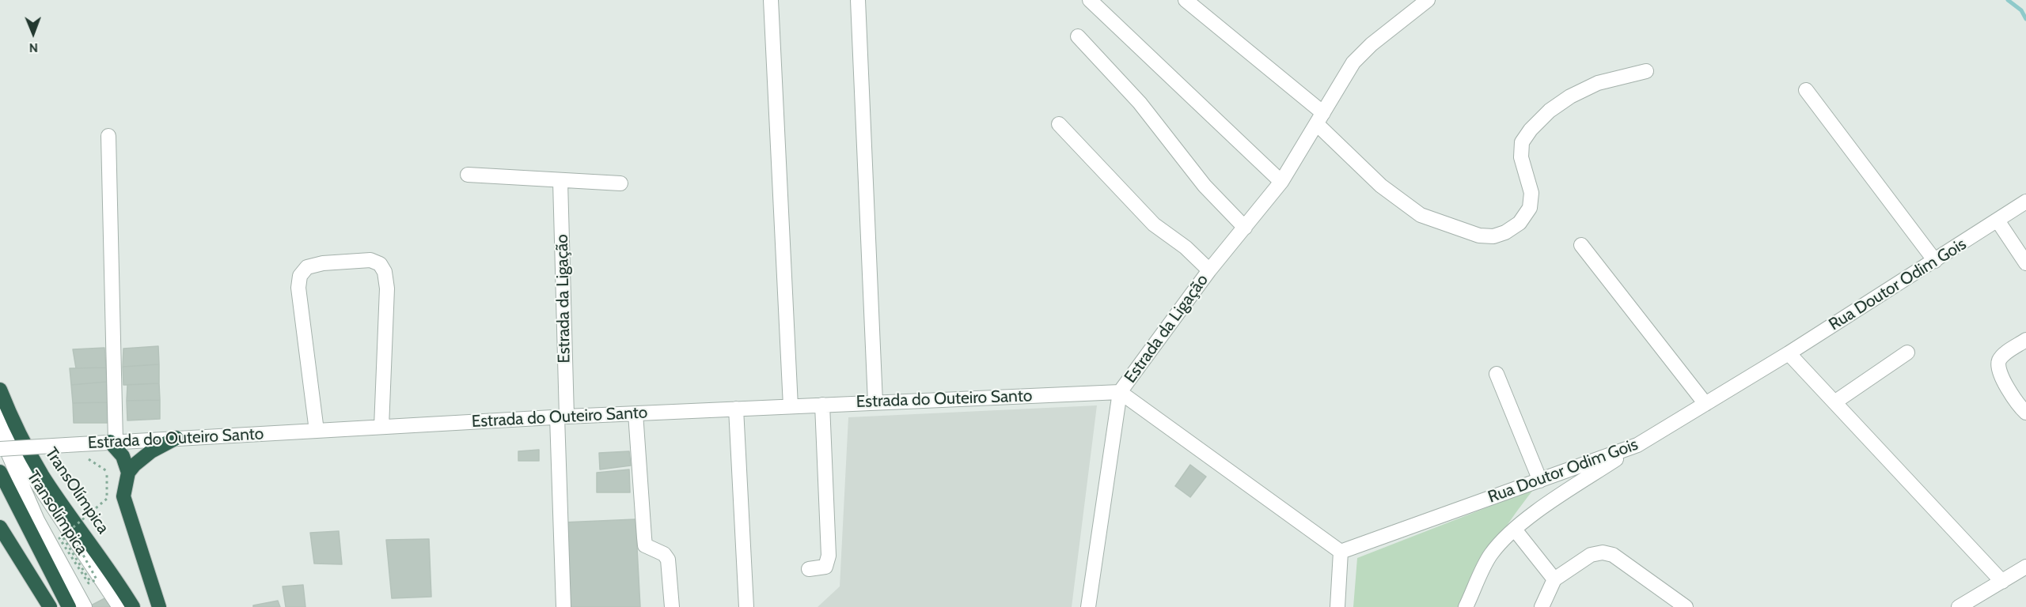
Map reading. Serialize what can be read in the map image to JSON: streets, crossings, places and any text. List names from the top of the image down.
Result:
{
  "streets": {
    "highway": ["TransOlímpica"],
    "street": [
      "Rua Doutor Odim Gois",
      "Estrada da Ligação",
      "Estrada do Outeiro Santo",
      "Transolímpica"
    ]
  },
  "crossings": [
    ["Estrada da Ligação", "Estrada do Outeiro Santo"]
  ],
  "north": "bottom"
}
